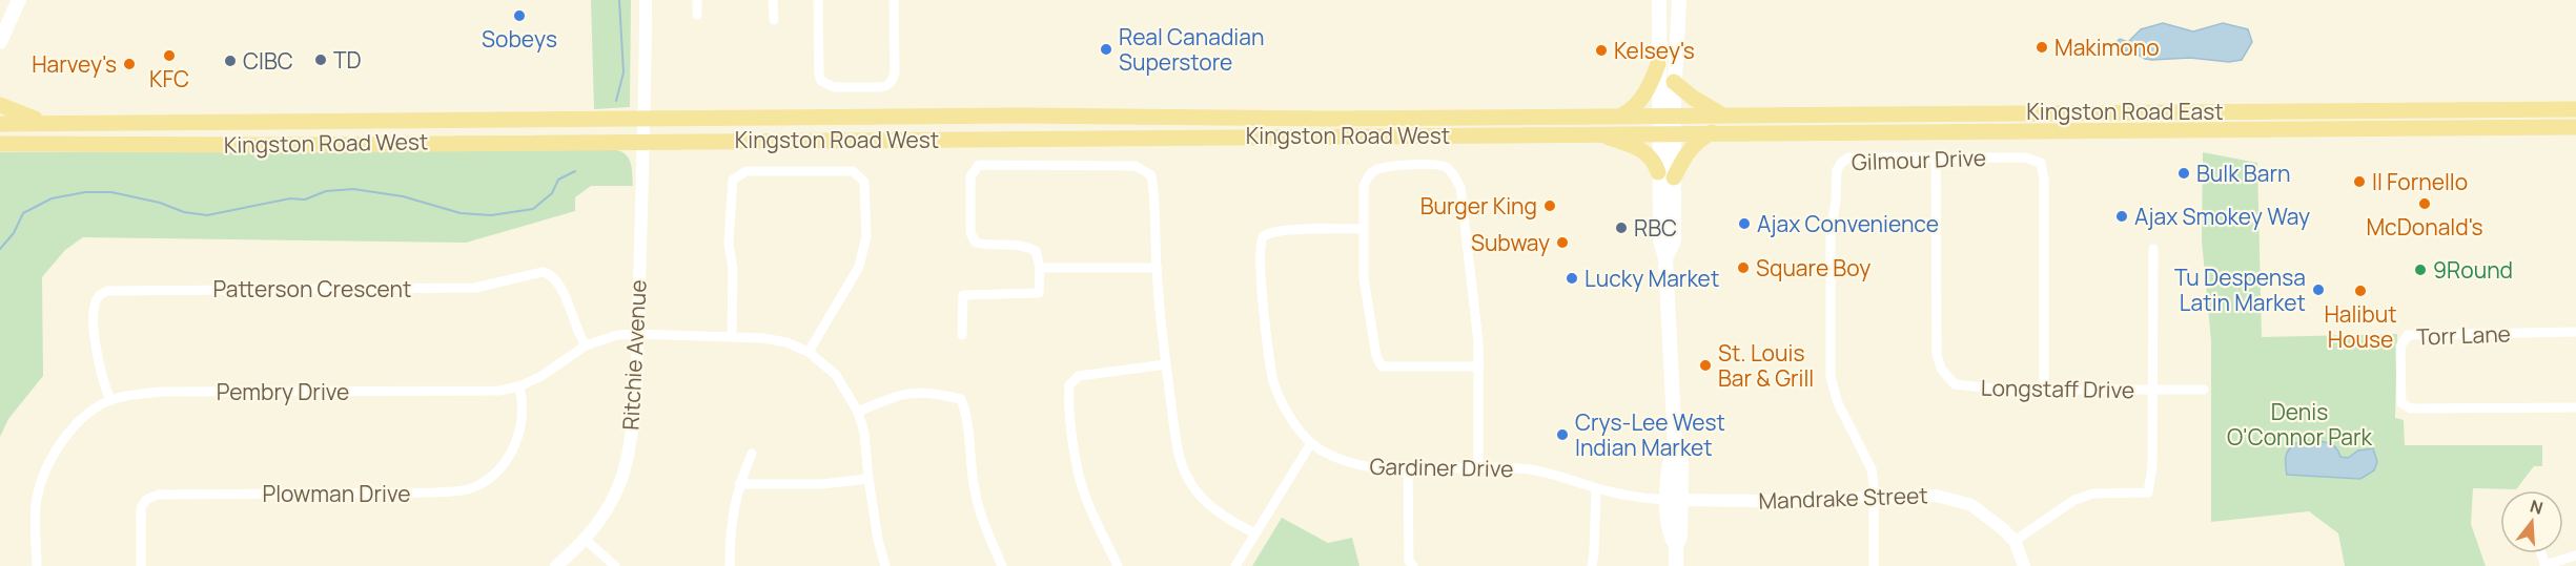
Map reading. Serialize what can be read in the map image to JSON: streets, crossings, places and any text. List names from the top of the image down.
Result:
{
  "streets": {
    "main road": ["Kingston Road East", "Kingston Road West"],
    "street": [
      "Gilmour Drive",
      "Patterson Crescent",
      "Torr Lane",
      "Ritchie Avenue",
      "Longstaff Drive",
      "Pembry Drive",
      "Gardiner Drive",
      "Plowman Drive",
      "Mandrake Street"
    ]
  },
  "crossings": [
    ["Kingston Road East", "Kingston Road West"],
    ["Kingston Road West", "Ritchie Avenue"],
    ["Gilmour Drive", "Longstaff Drive"],
    ["Gilmour Drive", "Mandrake Street"],
    ["Patterson Crescent", "Pembry Drive"],
    ["Ritchie Avenue", "Pembry Drive"],
    ["Pembry Drive", "Plowman Drive"],
    ["Gardiner Drive", "Mandrake Street"]
  ],
  "parks": ["Denis O'Connor Park"],
  "places": [
    "Sobeys",
    "Makimono",
    "Real Canadian Superstore",
    "Kelsey's",
    "KFC",
    "TD",
    "CIBC",
    "Harvey's",
    "Bulk Barn",
    "Il Fornello",
    "McDonald's",
    "Burger King",
    "Ajax Smokey Way",
    "Ajax Convenience",
    "RBC",
    "Subway",
    "Square Boy",
    "9Round",
    "Lucky Market",
    "Tu Despensa Latin Market",
    "Halibut House",
    "St. Louis Bar & Grill",
    "Crys-Lee West Indian Market"
  ],
  "north": "top"
}
